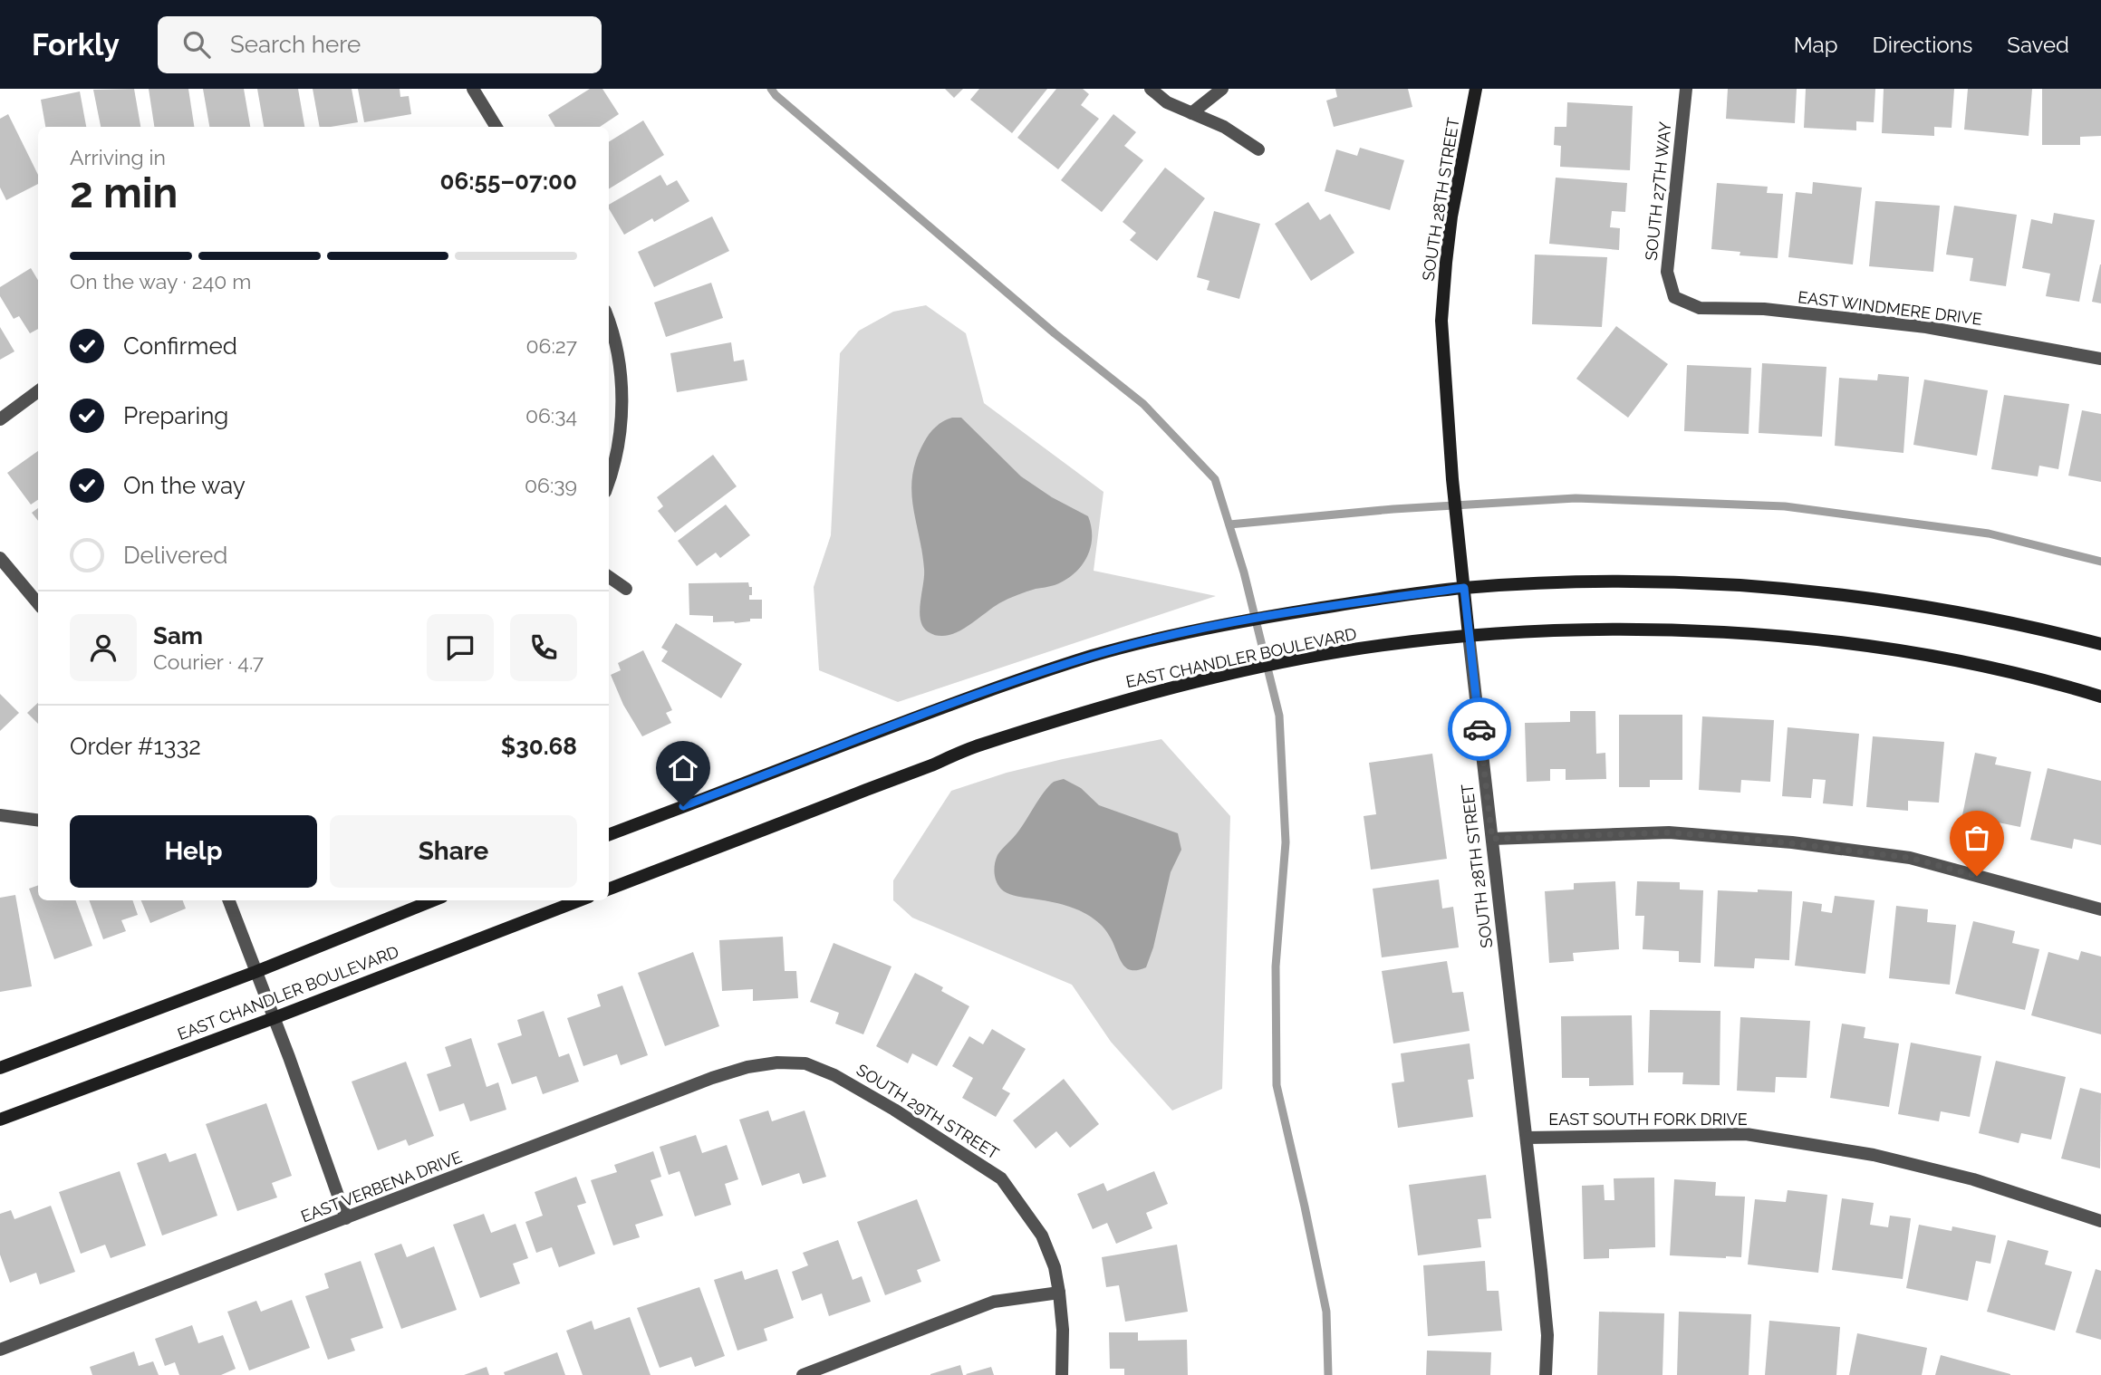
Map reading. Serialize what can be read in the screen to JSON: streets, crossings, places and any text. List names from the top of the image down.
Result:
{
  "streets": {
    "main road": ["SOUTH 28TH STREET", "EAST CHANDLER BOULEVARD"],
    "street": [
      "SOUTH 27TH WAY",
      "EAST WINDMERE DRIVE",
      "SOUTH 29TH STREET",
      "EAST SOUTH FORK DRIVE",
      "EAST VERBENA DRIVE"
    ]
  },
  "crossings": [
    ["SOUTH 27TH WAY", "EAST WINDMERE DRIVE"],
    ["SOUTH 28TH STREET", "EAST CHANDLER BOULEVARD"],
    ["SOUTH 28TH STREET", "EAST SOUTH FORK DRIVE"],
    ["SOUTH 29TH STREET", "EAST VERBENA DRIVE"]
  ],
  "page": {
    "header": "Forkly",
    "search": "Search here",
    "nav": ["Map", "Directions", "Saved"],
    "heading": ["2 min", "Arriving in", "06:55–07:00"],
    "panel": [
      "Sam",
      "Courier · 4.7",
      "Order #1332",
      "$30.68"
    ],
    "bar": "On the way · 240 m",
    "list": [
      ["Confirmed", "06:27"],
      ["Preparing", "06:34"],
      ["On the way", "06:39"],
      "Delivered"
    ],
    "buttons": ["Help", "Share"]
  }
}
